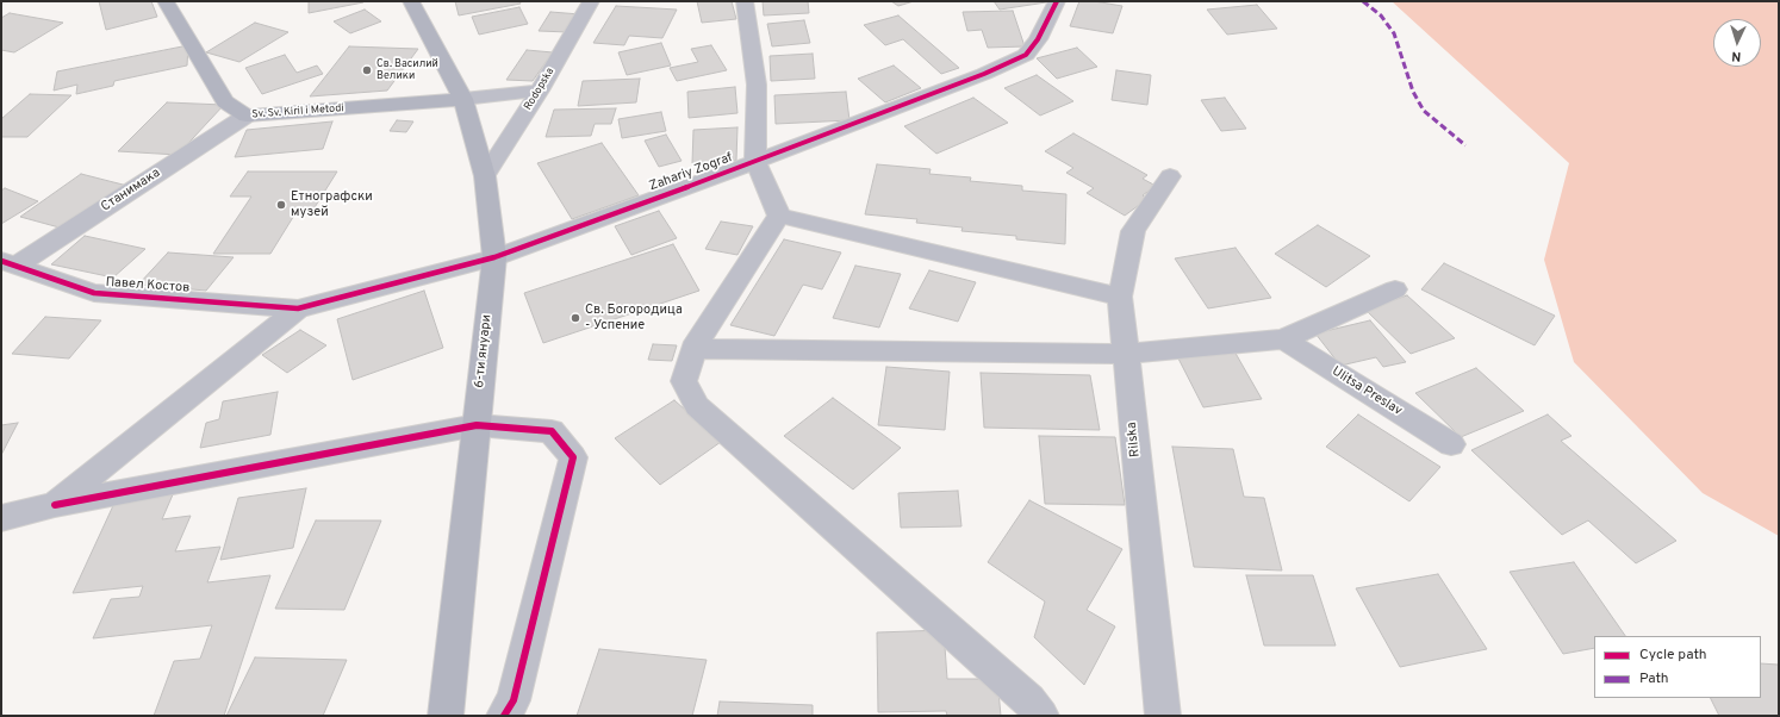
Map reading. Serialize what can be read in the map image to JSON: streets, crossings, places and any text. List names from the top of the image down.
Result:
{
  "streets": {
    "main road": ["Sv. Sv. Kiril i Metodi", "6-ти януари"],
    "street": [
      "Rodopska",
      "Zahariy Zograf",
      "Станимака",
      "Павел Костов",
      "Ulitsa Preslav",
      "Rilska"
    ]
  },
  "crossings": [
    ["Rodopska", "6-ти януари"],
    ["Sv. Sv. Kiril i Metodi", "Станимака"],
    ["Sv. Sv. Kiril i Metodi", "6-ти януари"],
    ["Zahariy Zograf", "Павел Костов"],
    ["Zahariy Zograf", "6-ти януари"],
    ["Станимака", "Павел Костов"]
  ],
  "places": ["Св. Василий Велики", "Етнографски музей", "Св. Богородица - Успение"],
  "legend": ["Cycle path", "Path"],
  "north": "bottom"
}
